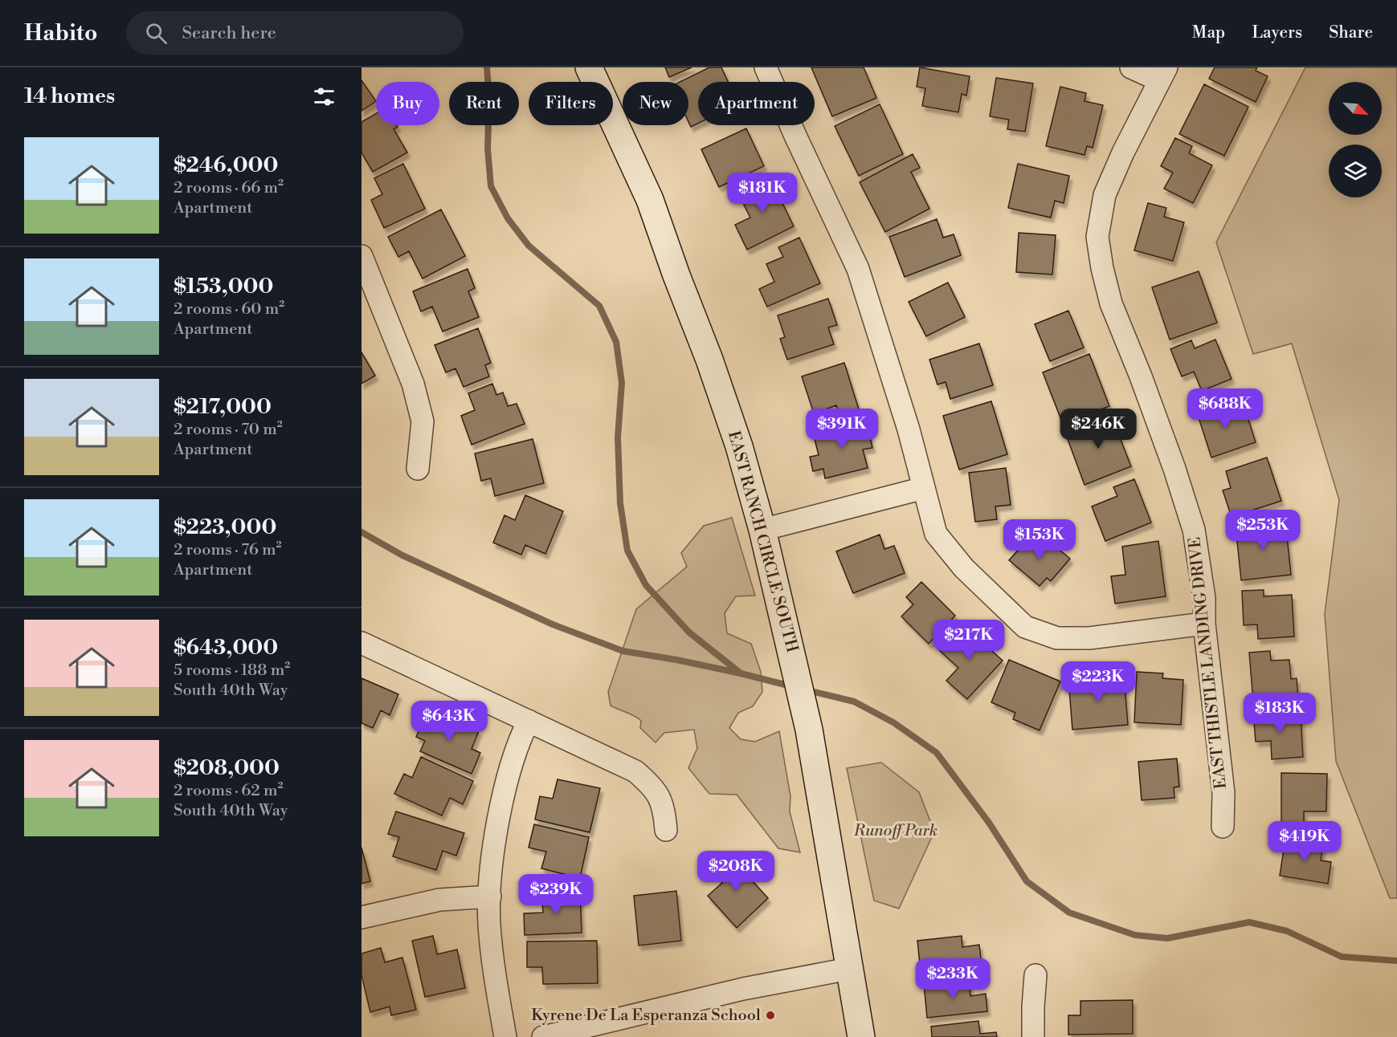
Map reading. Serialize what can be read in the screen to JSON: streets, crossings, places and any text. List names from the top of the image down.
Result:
{
  "streets": {
    "street": ["EAST RANCH CIRCLE SOUTH", "EAST THISTLE LANDING DRIVE"]
  },
  "parks": ["Runoff Park"],
  "places": ["Kyrene De La Esperanza School"],
  "north": "bottom right",
  "page": {
    "header": "Habito",
    "search": "Search here",
    "nav": ["Map", "Layers", "Share"],
    "heading": "14 homes",
    "chip": [
      "Buy",
      "Rent",
      "Filters",
      "New",
      "Apartment"
    ],
    "list": [
      {
        "name": "$246,000",
        "note": "2 rooms · 66 m² · Apartment"
      },
      {
        "name": "$153,000",
        "note": "2 rooms · 60 m² · Apartment"
      },
      {
        "name": "$217,000",
        "note": "2 rooms · 70 m² · Apartment"
      },
      {
        "name": "$223,000",
        "note": "2 rooms · 76 m² · Apartment"
      },
      {
        "name": "$643,000",
        "note": "5 rooms · 188 m² · South 40th Way"
      },
      {
        "name": "$208,000",
        "note": "2 rooms · 62 m² · South 40th Way"
      }
    ],
    "price": [
      "$181K",
      "$688K",
      "$391K",
      "$246K",
      "$253K",
      "$153K",
      "$217K",
      "$223K",
      "$183K",
      "$643K",
      "$419K",
      "$208K",
      "$239K",
      "$233K"
    ]
  }
}
